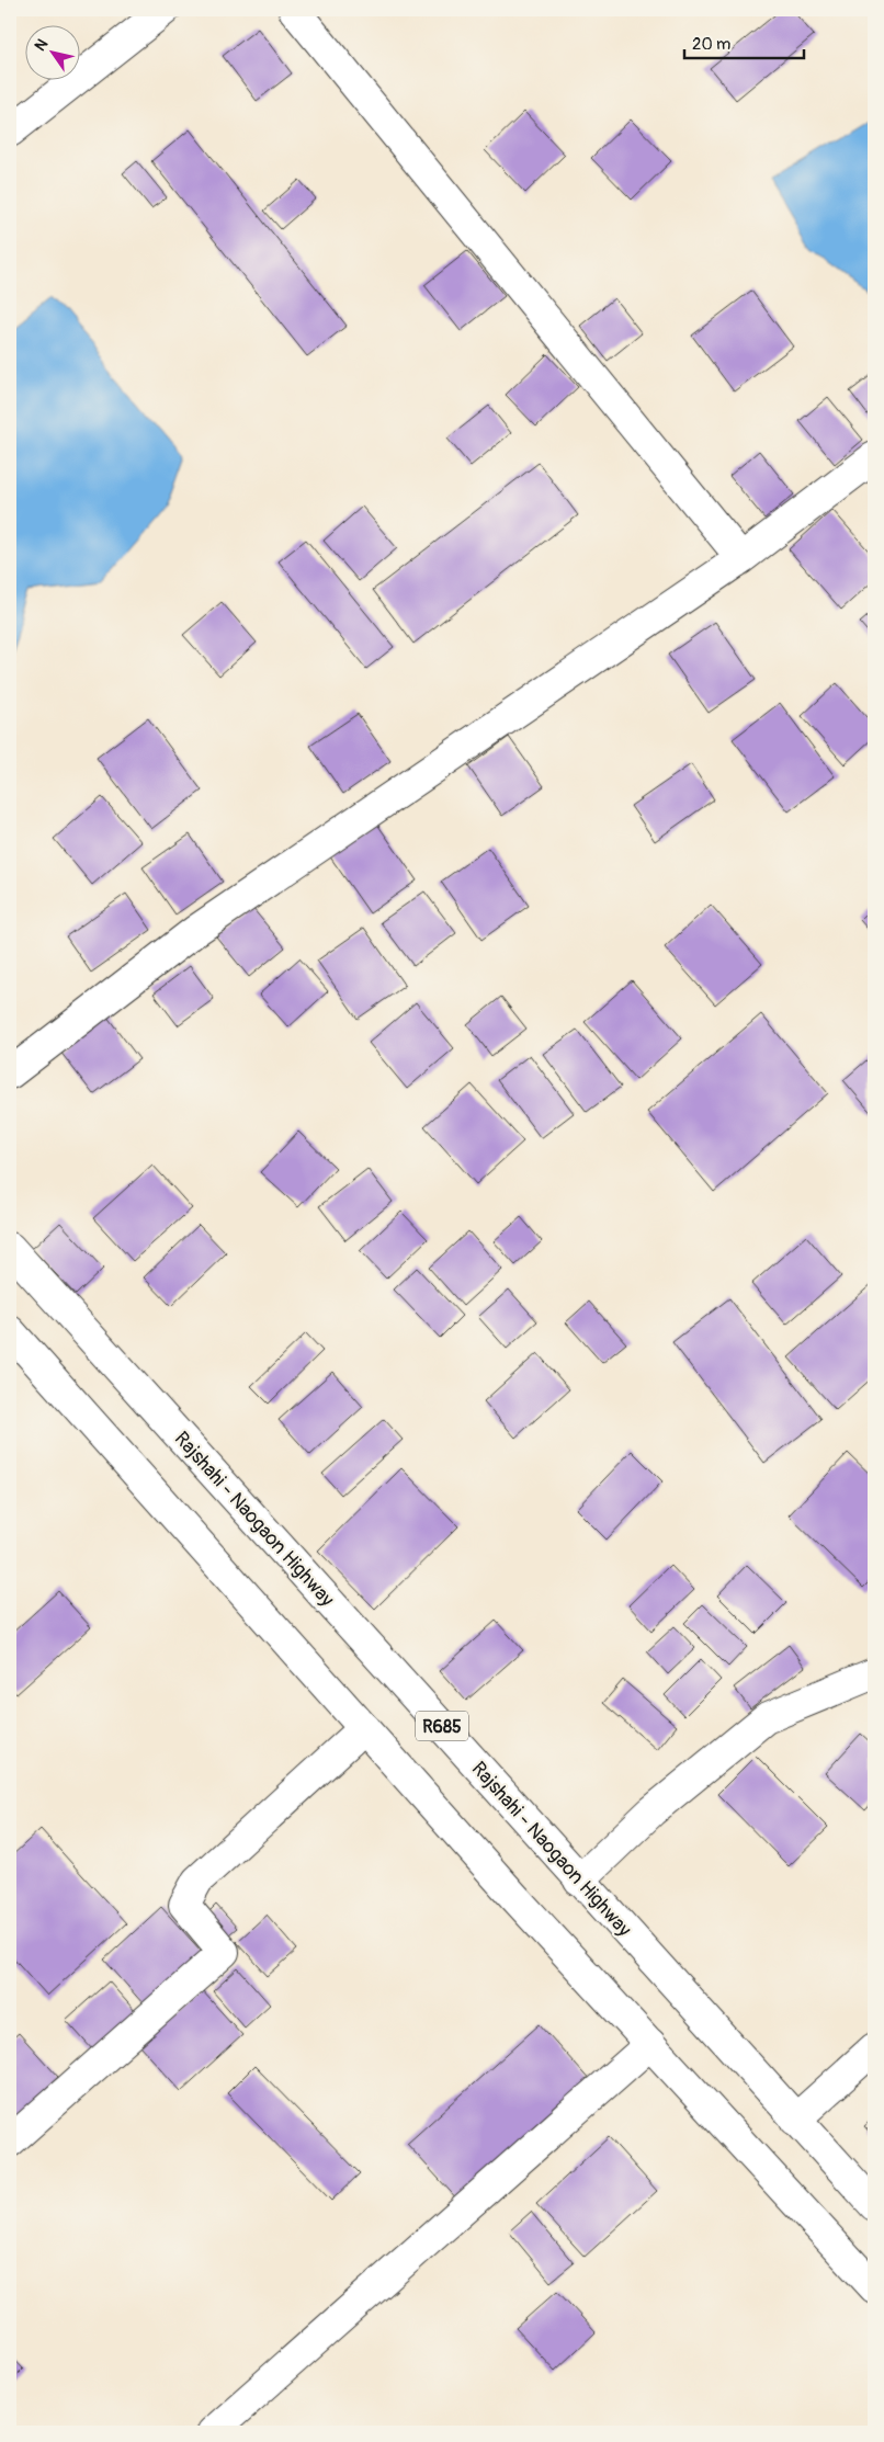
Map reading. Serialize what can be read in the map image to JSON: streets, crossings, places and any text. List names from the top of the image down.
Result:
{
  "streets": {
    "street": ["Rajshahi - Naogaon Highway", "R685"]
  },
  "scale_bar": "20 m",
  "north": "top left"
}
